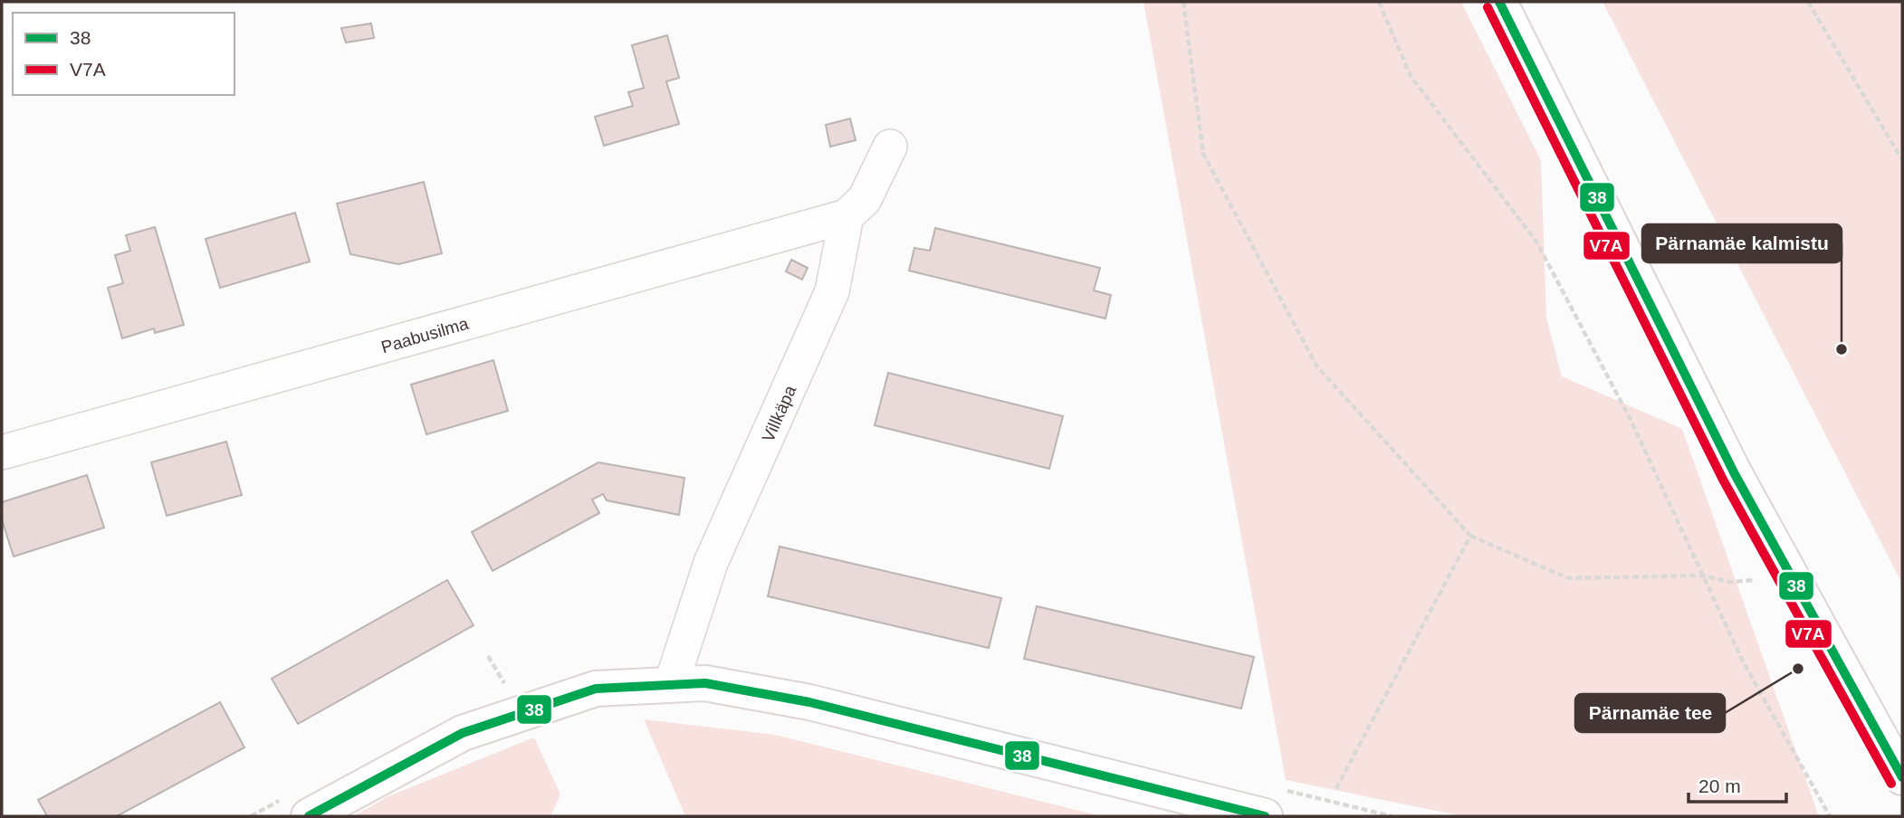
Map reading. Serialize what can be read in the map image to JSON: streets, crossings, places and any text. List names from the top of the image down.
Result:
{
  "streets": {
    "street": ["Paabusilma", "Villkäpa"]
  },
  "crossings": [
    ["Paabusilma", "Villkäpa"]
  ],
  "places": ["Pärnamäe kalmistu", "Pärnamäe tee"],
  "lines": ["transit line 38", "transit line V7A"],
  "legend": ["38", "V7A"],
  "scale_bar": "20 m"
}
